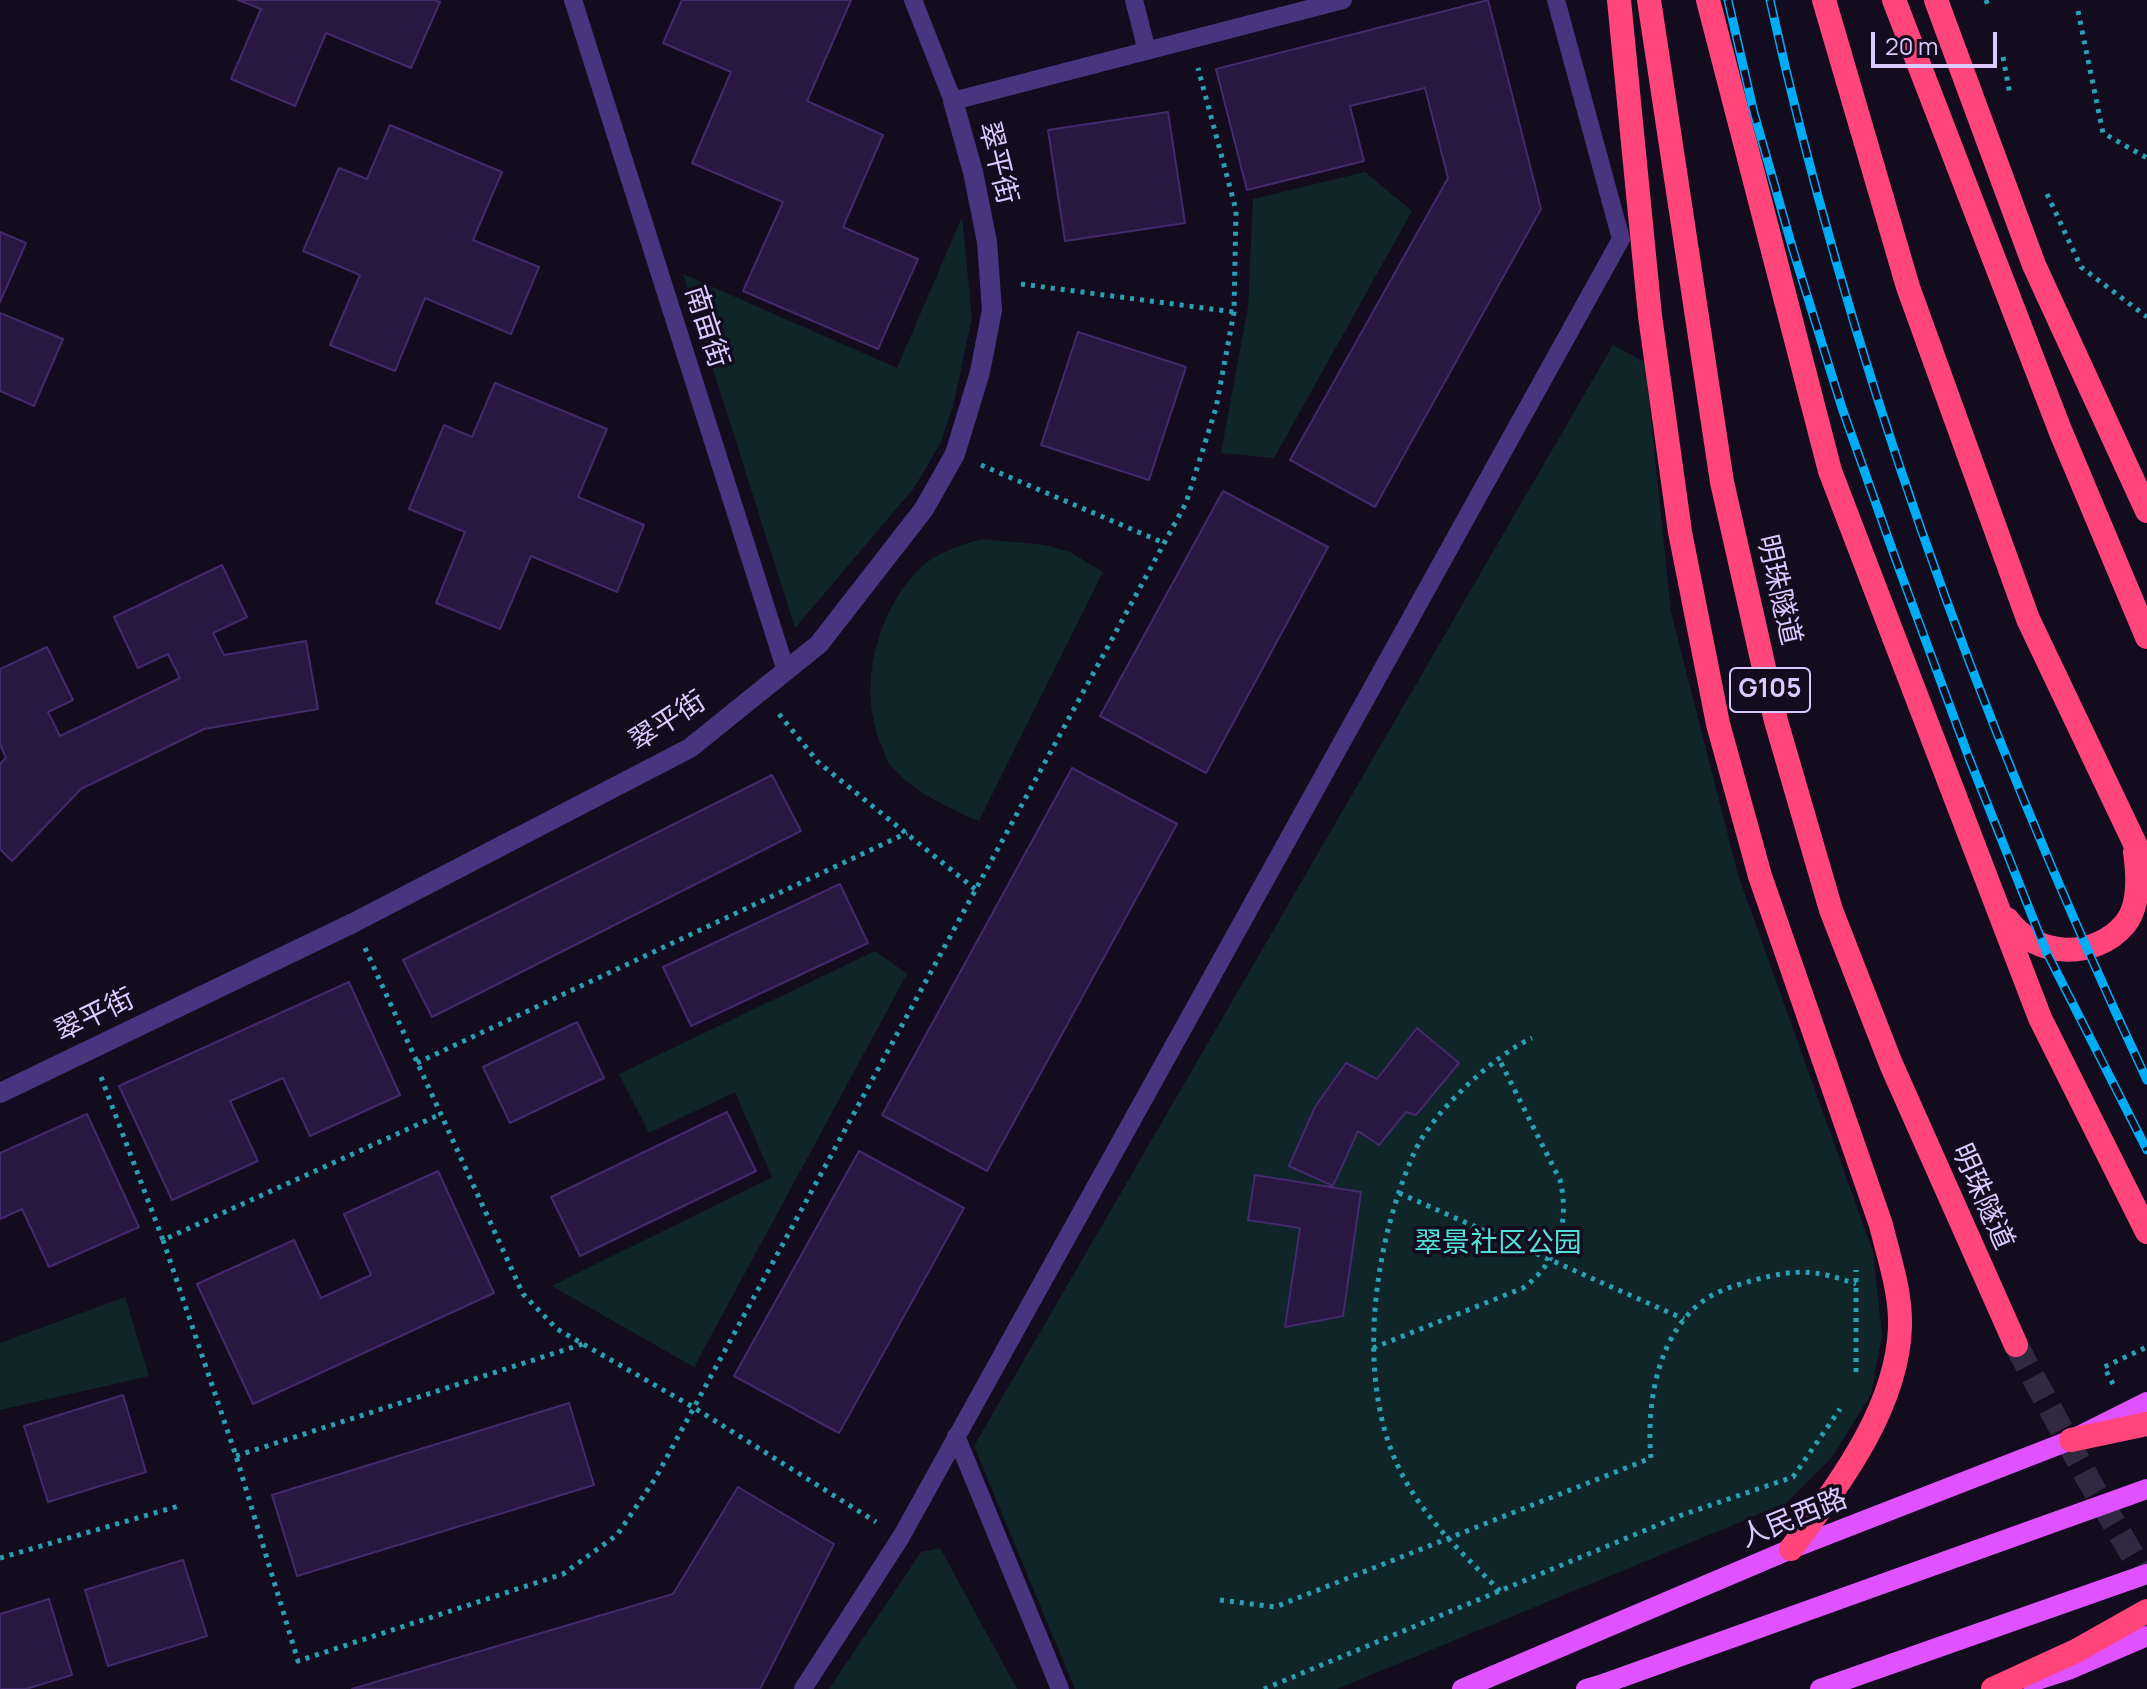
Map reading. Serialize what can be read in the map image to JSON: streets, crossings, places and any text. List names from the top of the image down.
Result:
{
  "streets": {
    "highway": ["明珠隧道", "G105"],
    "main road": ["人民西路"],
    "street": ["翠平街"],
    "lane": ["南亩街"]
  },
  "crossings": [
    ["翠平街", "南亩街"]
  ],
  "parks": ["翠景社区公园"],
  "scale_bar": "20 m"
}
